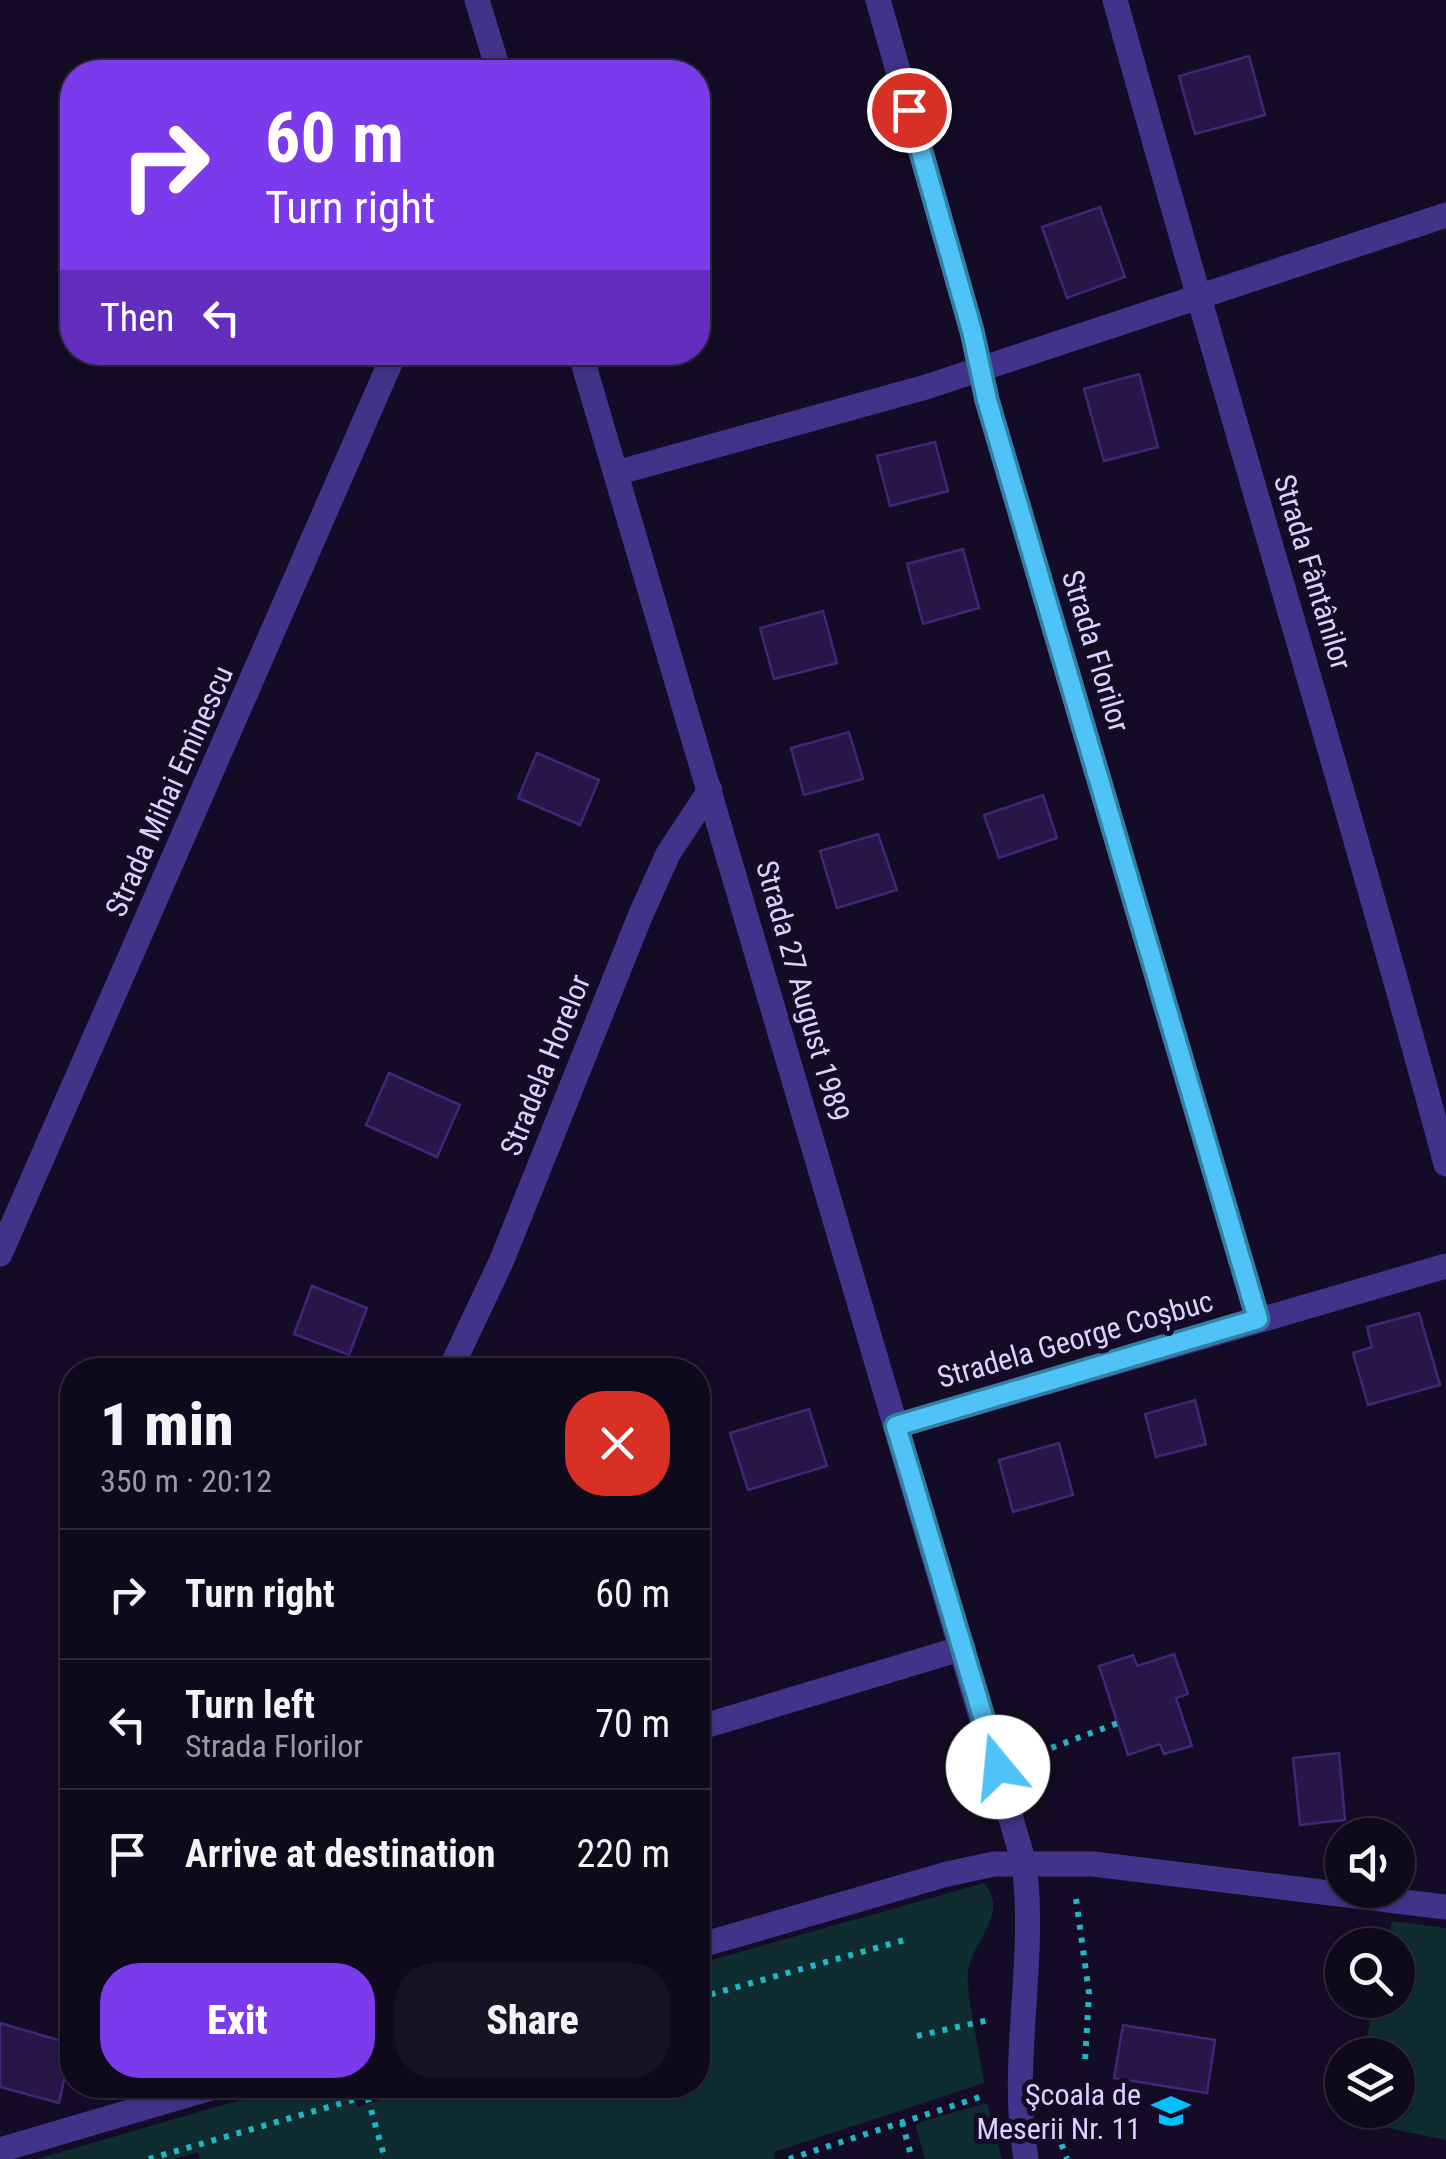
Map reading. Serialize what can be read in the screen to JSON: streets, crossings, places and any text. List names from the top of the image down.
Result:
{
  "streets": {
    "street": [
      "Strada Fântânilor",
      "Strada Florilor",
      "Strada Mihai Eminescu",
      "Strada 27 August 1989",
      "Stradela Horelor",
      "Stradela George Coșbuc"
    ]
  },
  "crossings": [
    ["Strada Florilor", "Stradela George Coșbuc"],
    ["Strada 27 August 1989", "Stradela Horelor"],
    ["Strada 27 August 1989", "Stradela George Coșbuc"]
  ],
  "places": {
    "school or university": ["Şcoala de Meserii Nr. 11"]
  },
  "page": {
    "turn": ["60 m", "Turn right"],
    "then": "Then",
    "heading": ["1 min", "350 m · 20:12"],
    "list": [
      {
        "name": "Turn right",
        "value": "60 m"
      },
      {
        "name": "Turn left",
        "note": "Strada Florilor",
        "value": "70 m"
      },
      {
        "name": "Arrive at destination",
        "value": "220 m"
      }
    ],
    "buttons": ["Exit", "Share"]
  }
}
